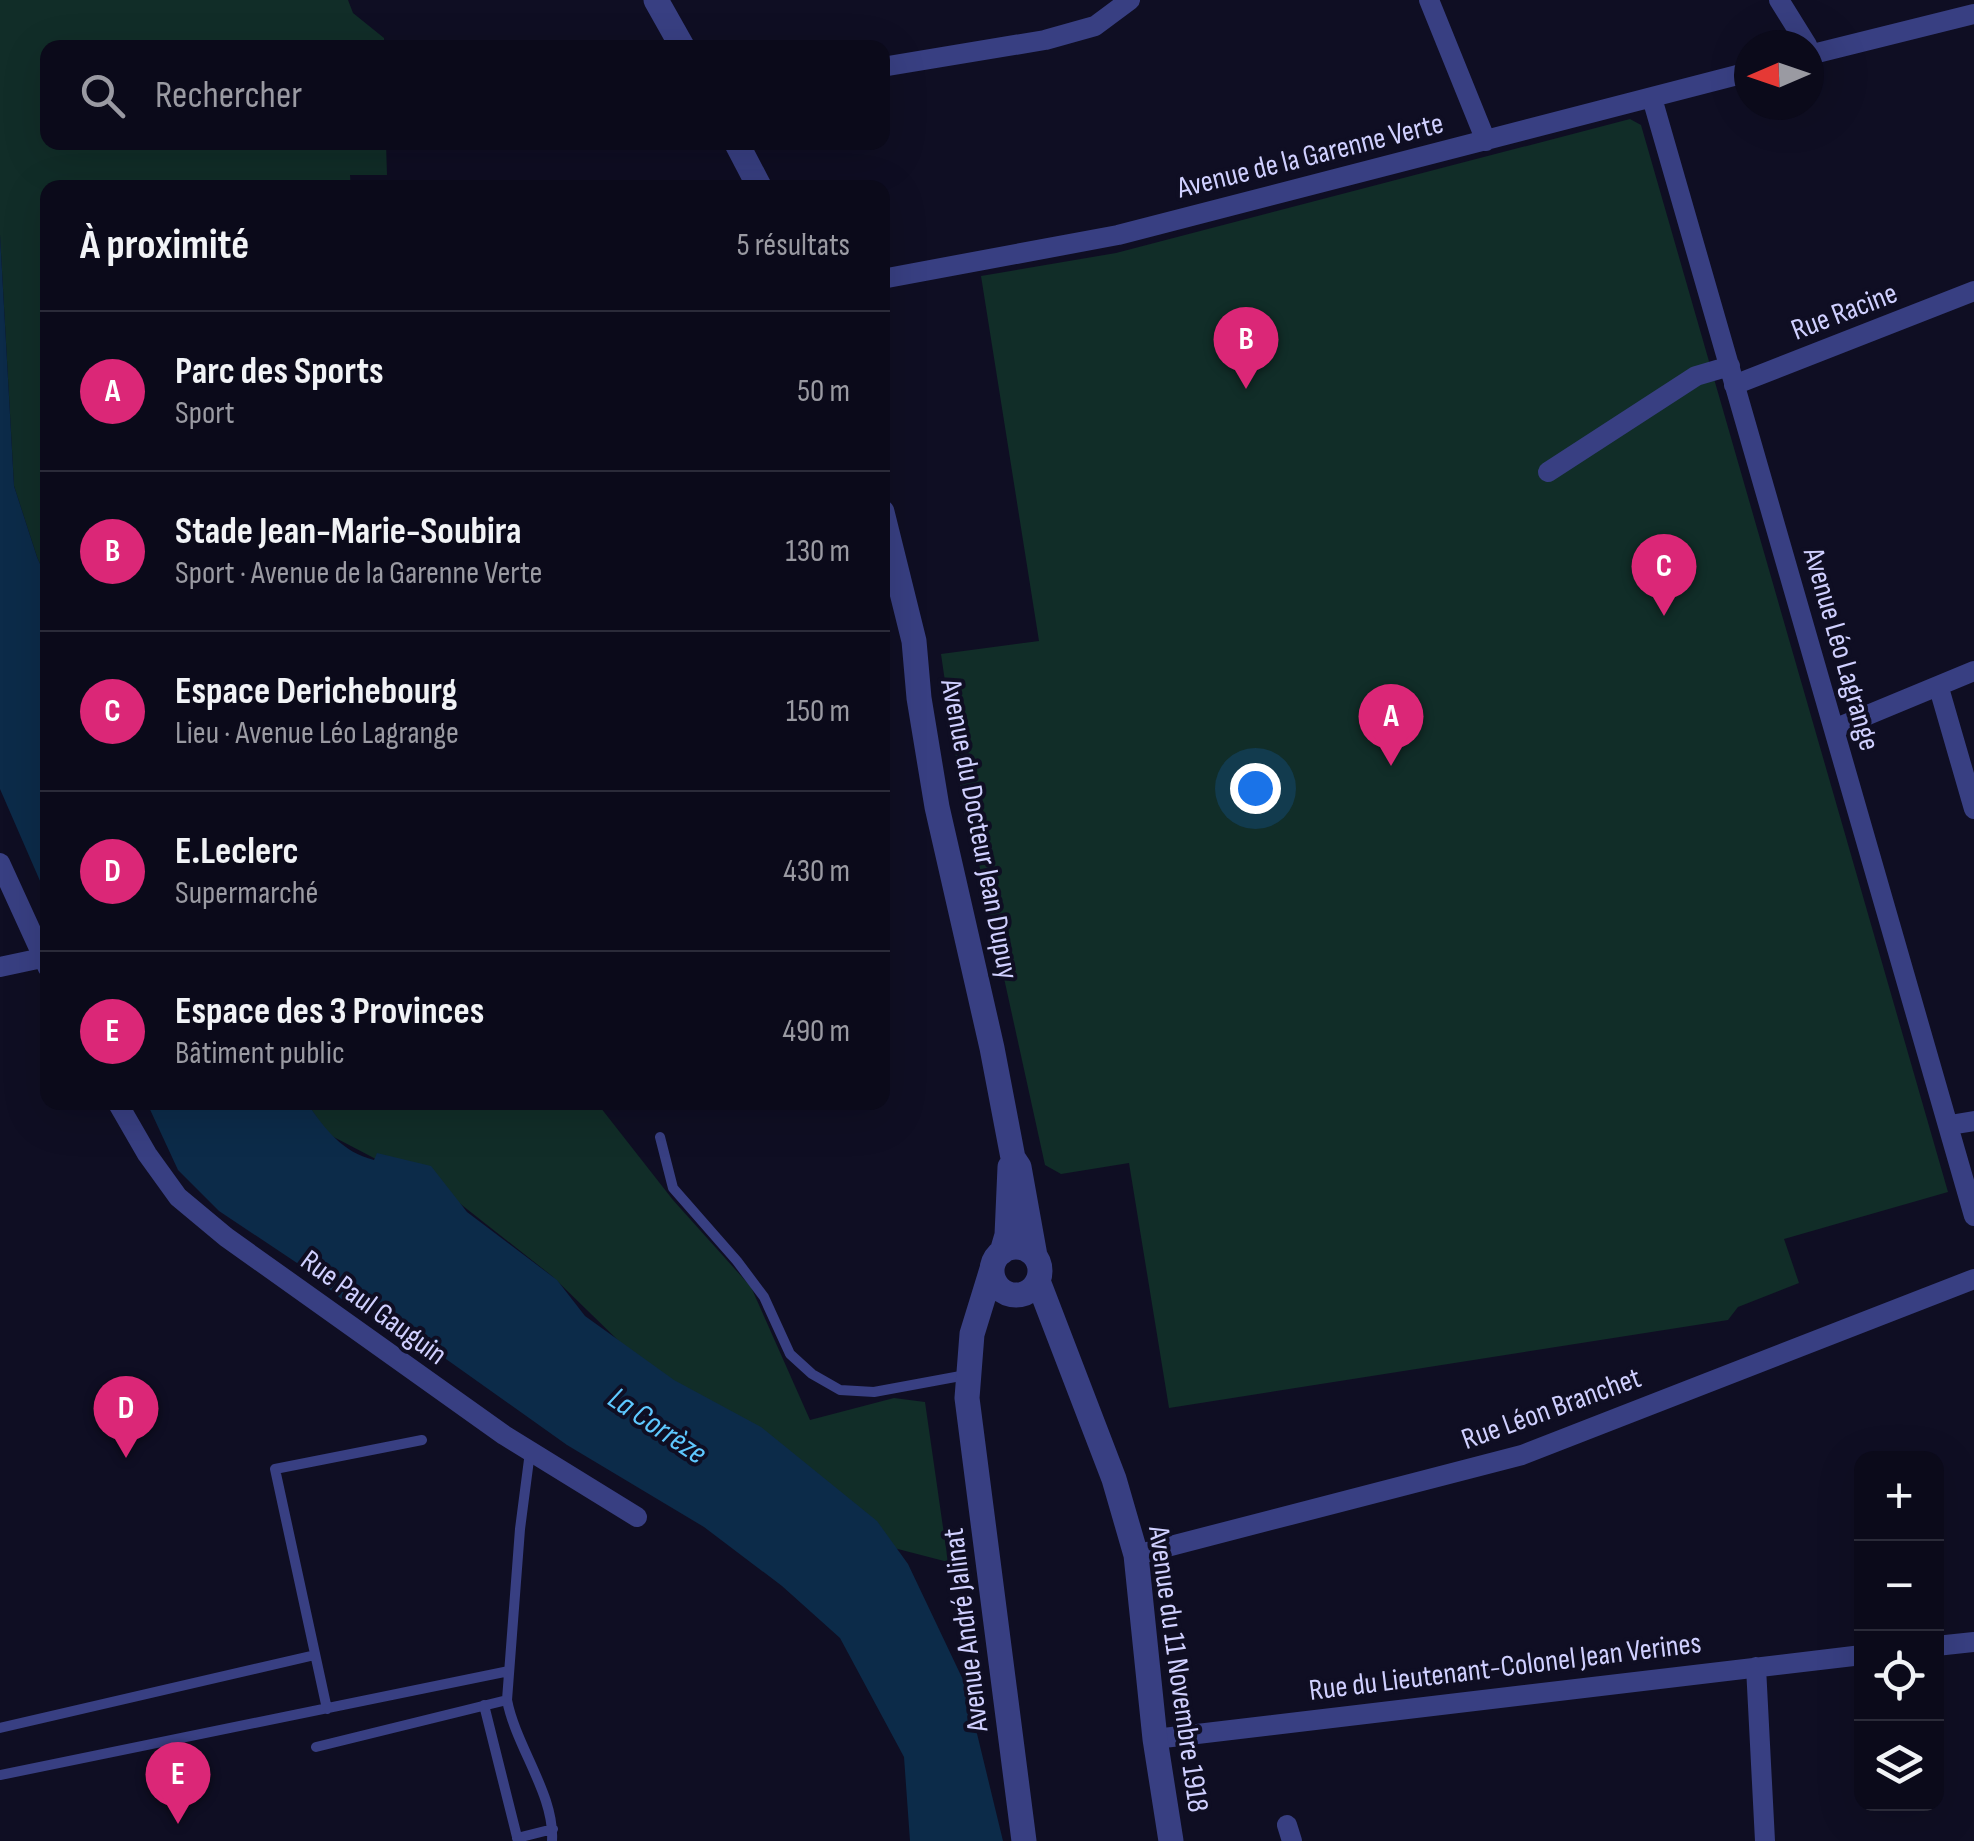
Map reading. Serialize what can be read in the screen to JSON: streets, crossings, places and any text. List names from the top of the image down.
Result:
{
  "streets": {
    "street": [
      "Avenue de la Garenne Verte",
      "Rue Racine",
      "Avenue Léo Lagrange",
      "Avenue du Docteur Jean Dupuy",
      "Rue Paul Gauguin",
      "Rue Léon Branchet",
      "Avenue André Jalinat",
      "Rue du Lieutenant-Colonel Jean Verines",
      "Avenue du 11 Novembre 1918"
    ]
  },
  "crossings": [
    ["Avenue de la Garenne Verte", "Avenue Léo Lagrange"],
    ["Rue Racine", "Avenue Léo Lagrange"],
    ["Avenue du Docteur Jean Dupuy", "Avenue André Jalinat"],
    ["Avenue du Docteur Jean Dupuy", "Avenue du 11 Novembre 1918"],
    ["Rue Léon Branchet", "Avenue du 11 Novembre 1918"],
    ["Avenue André Jalinat", "Avenue du 11 Novembre 1918"],
    ["Rue du Lieutenant-Colonel Jean Verines", "Avenue du 11 Novembre 1918"]
  ],
  "water": ["La Corrèze"],
  "north": "left",
  "page": {
    "search": "Rechercher",
    "heading": ["À proximité", "5 résultats"],
    "pins": [
      "B",
      "C",
      "A",
      "D",
      "E"
    ],
    "list": [
      {
        "mark": "A",
        "name": "Parc des Sports",
        "note": "Sport",
        "value": "50 m"
      },
      {
        "mark": "B",
        "name": "Stade Jean-Marie-Soubira",
        "note": "Sport · Avenue de la Garenne Verte",
        "value": "130 m"
      },
      {
        "mark": "C",
        "name": "Espace Derichebourg",
        "note": "Lieu · Avenue Léo Lagrange",
        "value": "150 m"
      },
      {
        "mark": "D",
        "name": "E.Leclerc",
        "note": "Supermarché",
        "value": "430 m"
      },
      {
        "mark": "E",
        "name": "Espace des 3 Provinces",
        "note": "Bâtiment public",
        "value": "490 m"
      }
    ],
    "map_buttons": ["+", "−"]
  }
}
